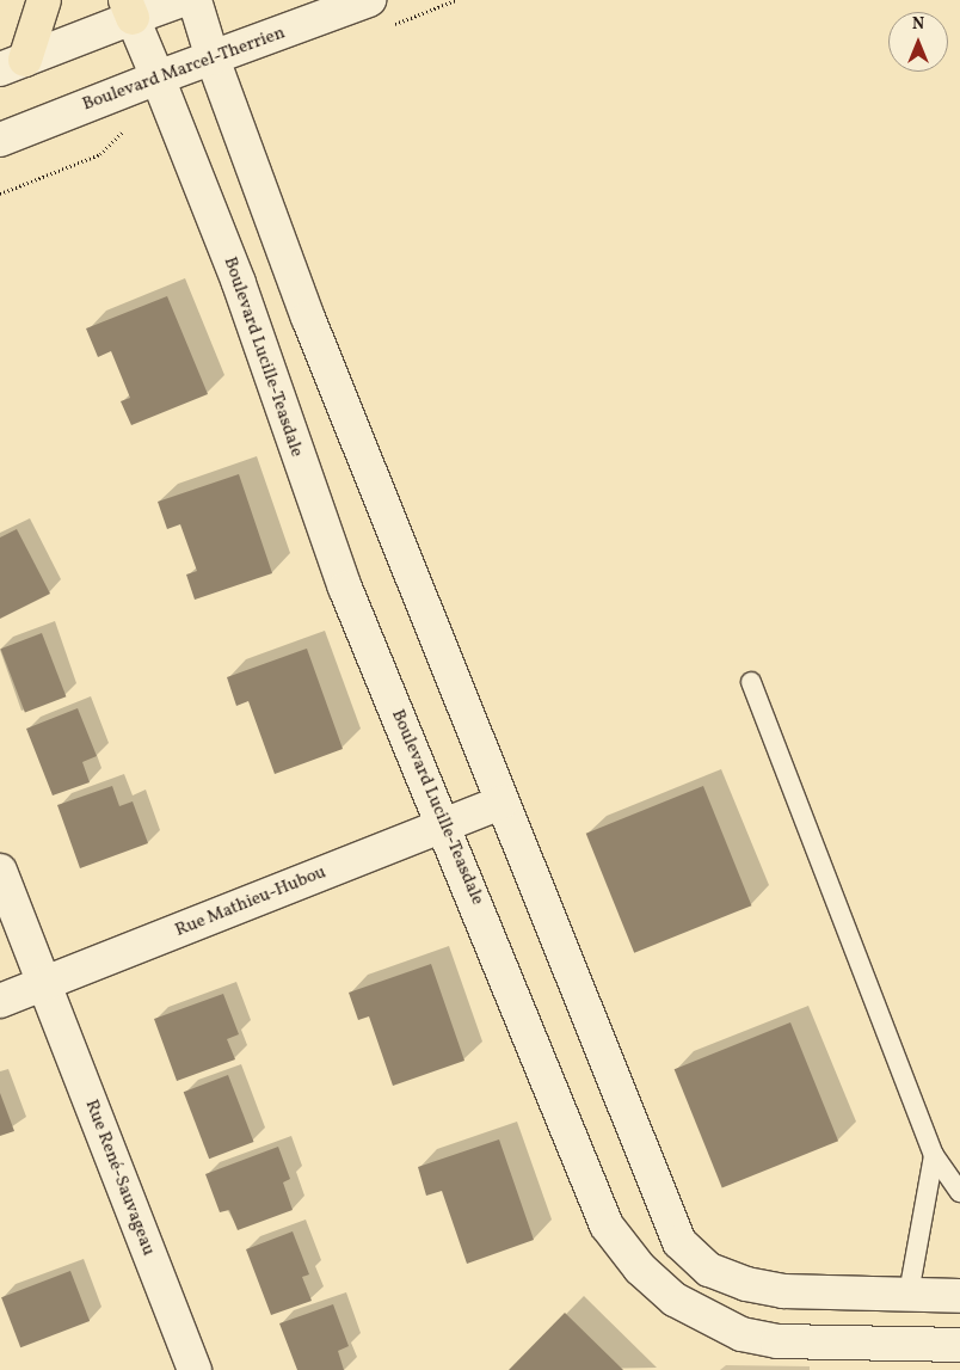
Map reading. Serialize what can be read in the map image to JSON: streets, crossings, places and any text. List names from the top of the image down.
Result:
{
  "streets": {
    "street": [
      "Boulevard Marcel-Therrien",
      "Boulevard Lucille-Teasdale",
      "Rue Mathieu-Hubou",
      "Rue René-Sauvageau"
    ]
  },
  "crossings": [
    ["Boulevard Marcel-Therrien", "Boulevard Lucille-Teasdale"],
    ["Boulevard Lucille-Teasdale", "Rue Mathieu-Hubou"],
    ["Rue Mathieu-Hubou", "Rue René-Sauvageau"]
  ],
  "north": "top"
}
